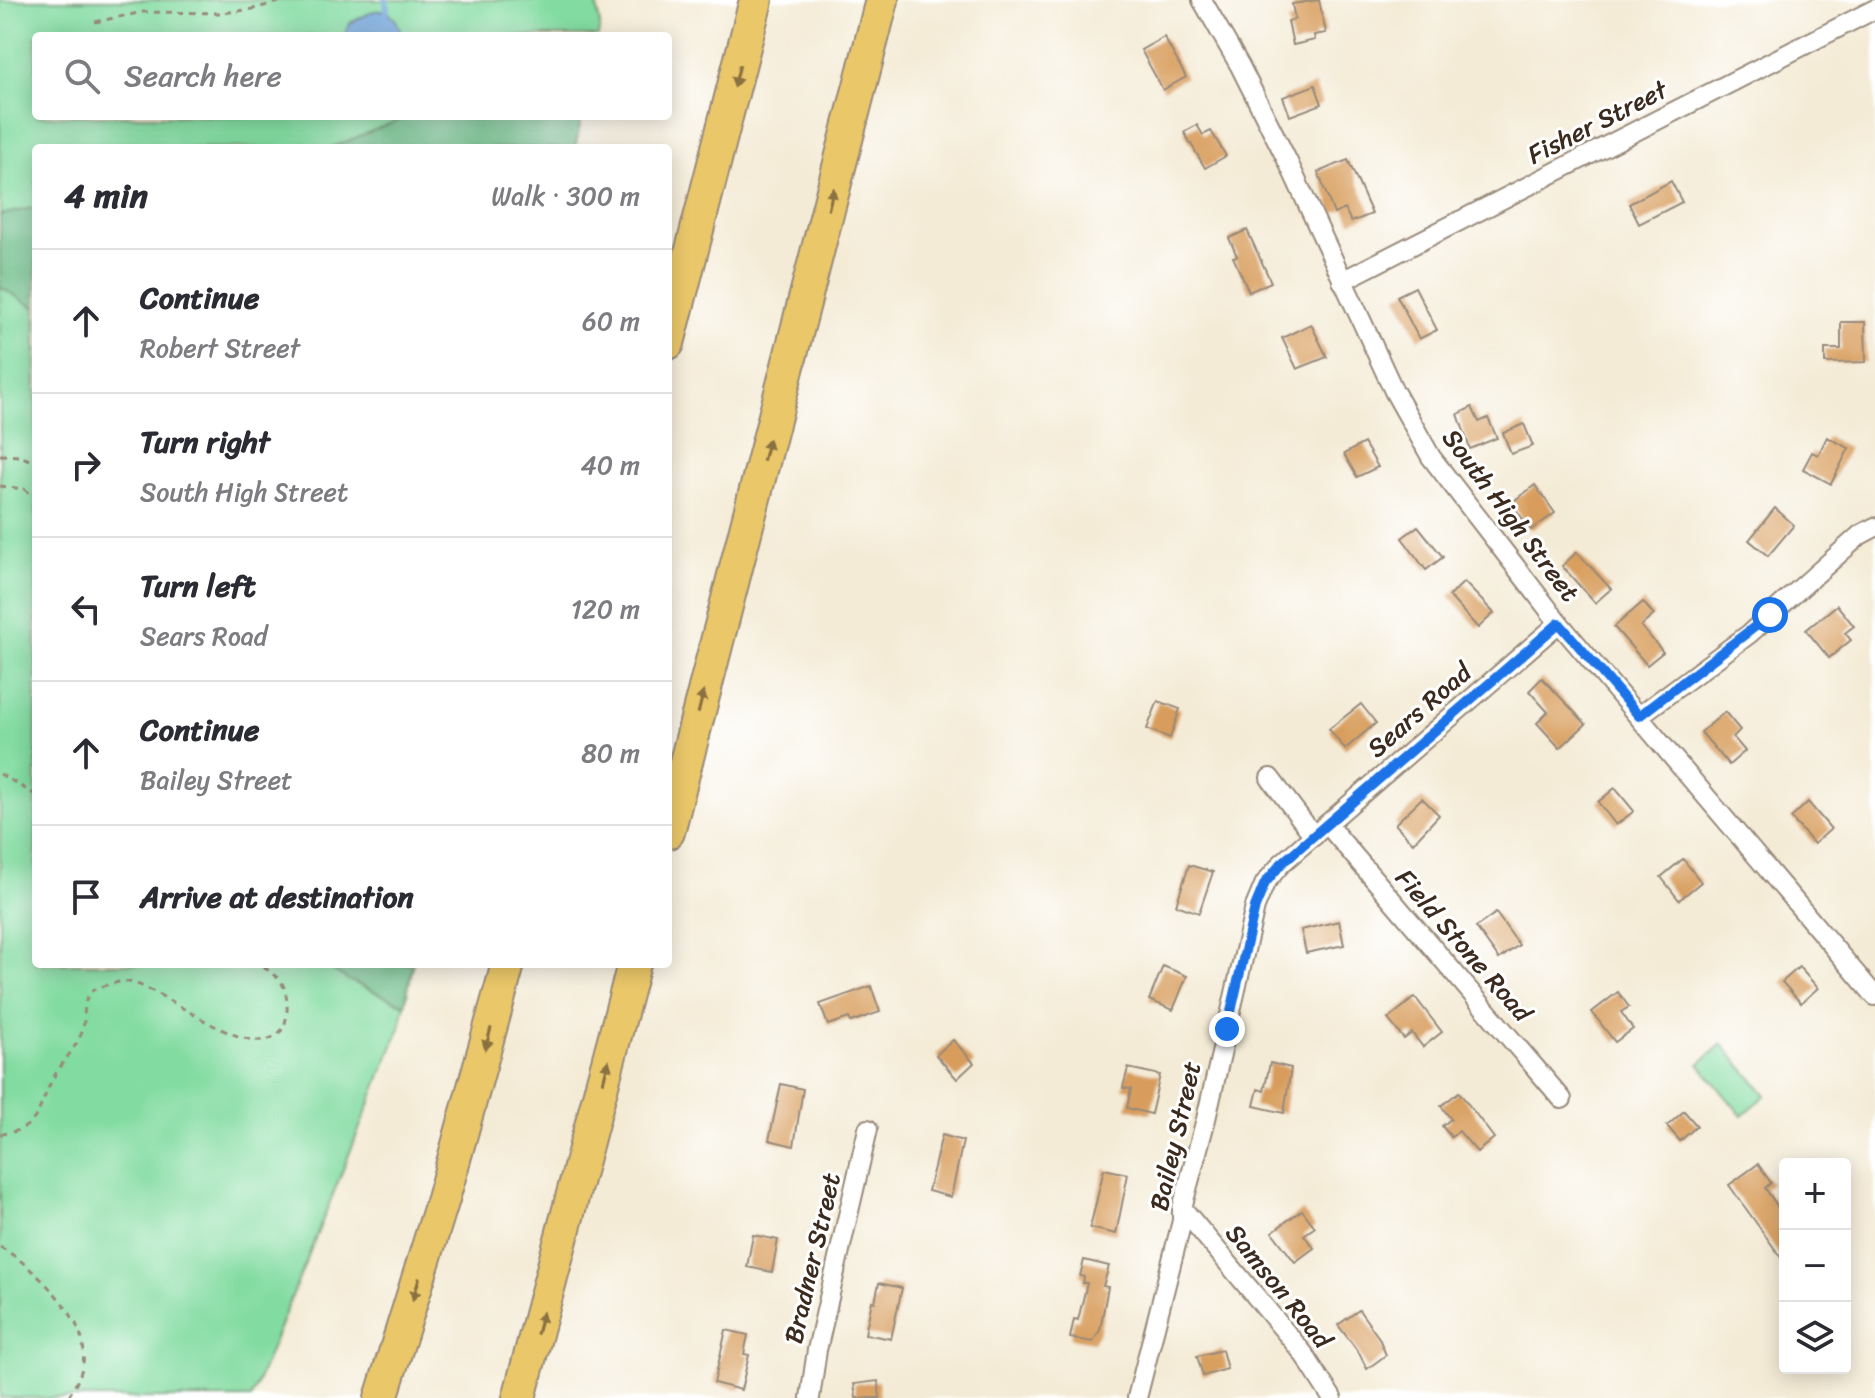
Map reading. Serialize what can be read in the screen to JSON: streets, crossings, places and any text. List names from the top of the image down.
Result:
{
  "streets": {
    "street": [
      "Fisher Street",
      "South High Street",
      "Sears Road",
      "Field Stone Road",
      "Bailey Street",
      "Bradner Street",
      "Samson Road"
    ]
  },
  "crossings": [
    ["Fisher Street", "South High Street"],
    ["South High Street", "Sears Road"],
    ["Sears Road", "Field Stone Road"],
    ["Sears Road", "Bailey Street"],
    ["Field Stone Road", "Bailey Street"],
    ["Bailey Street", "Samson Road"]
  ],
  "page": {
    "search": "Search here",
    "heading": ["4 min", "Walk · 300 m"],
    "list": [
      ["Continue", "Robert Street", "60 m"],
      ["Turn right", "South High Street", "40 m"],
      ["Turn left", "Sears Road", "120 m"],
      ["Continue", "Bailey Street", "80 m"],
      "Arrive at destination"
    ],
    "map_buttons": ["+", "−"]
  }
}
